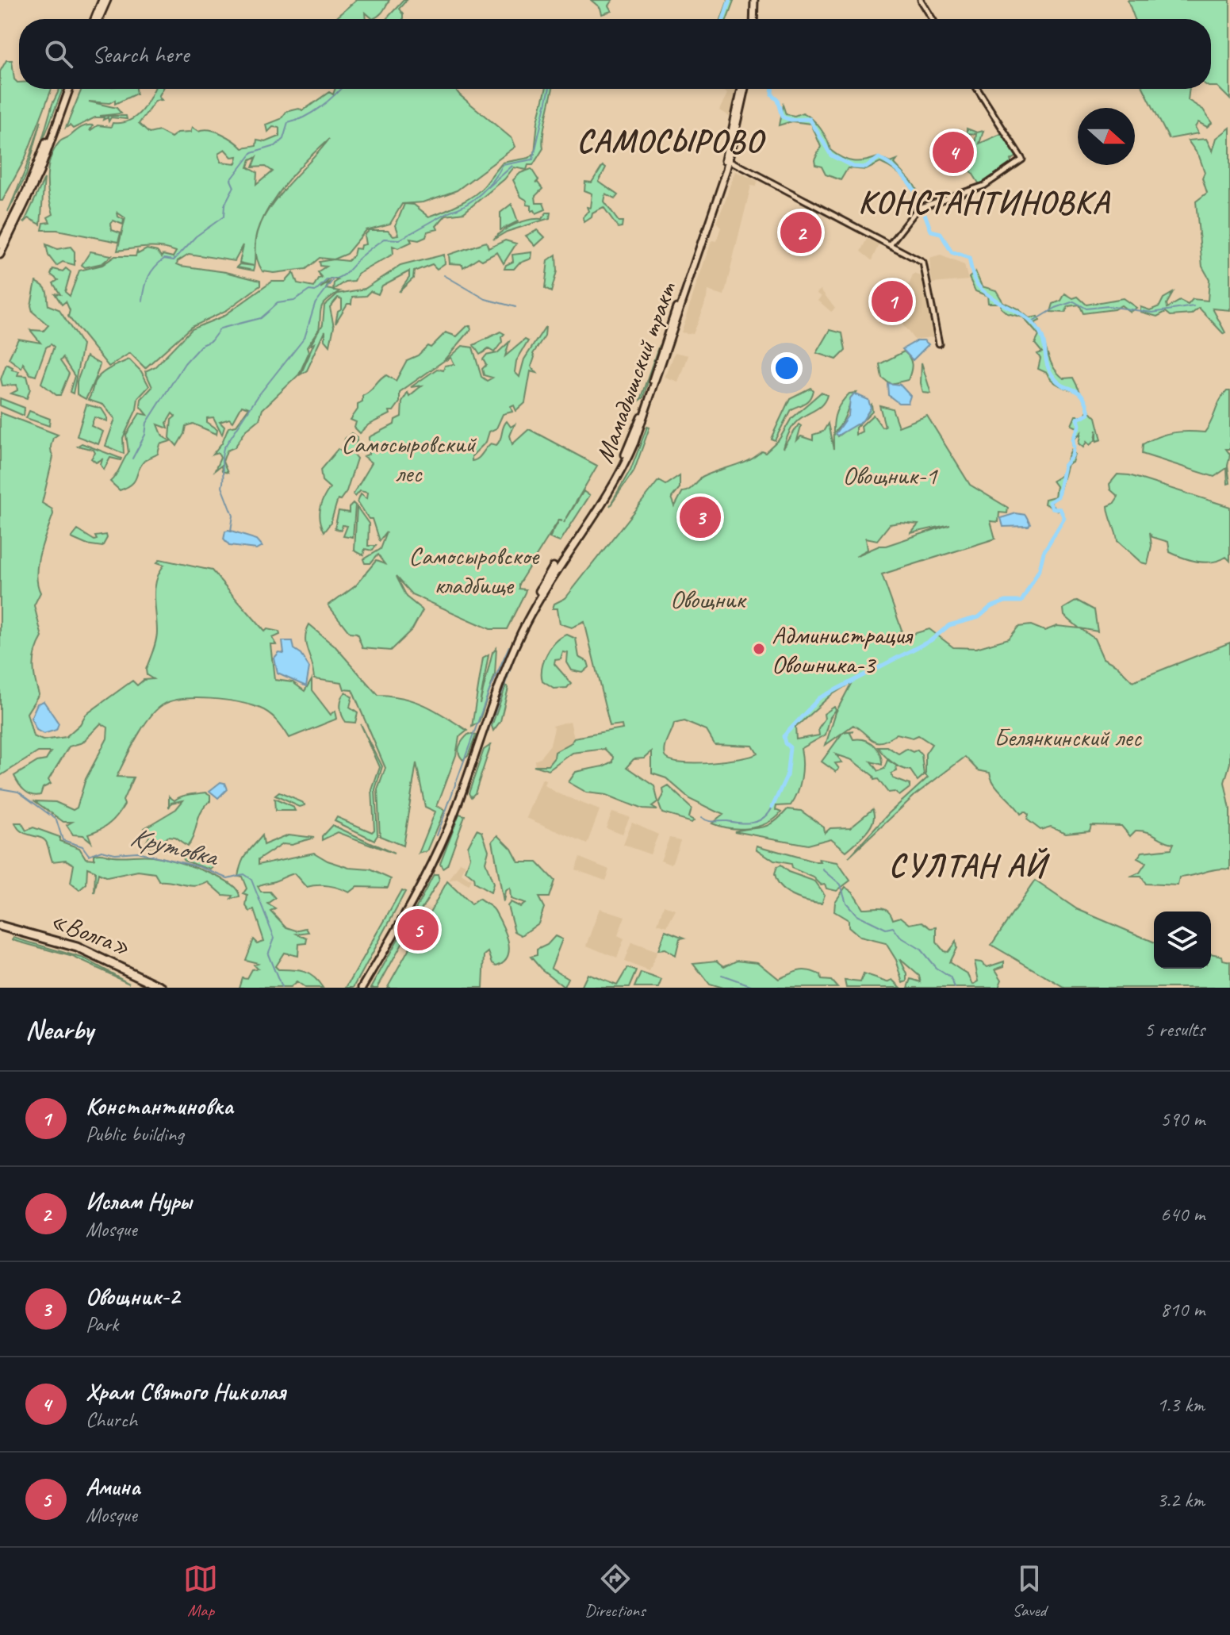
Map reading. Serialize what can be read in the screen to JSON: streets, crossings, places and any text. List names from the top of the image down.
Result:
{
  "streets": {
    "highway": ["«Волга»"],
    "main road": ["Мамадышский тракт"]
  },
  "districts": ["САМОСЫРОВО", "КОНСТАНТИНОВКА", "СУЛТАН АЙ"],
  "water": ["Крутовка"],
  "parks": [
    "Самосыровский лес",
    "Овощник-1",
    "Самосыровское кладбище",
    "Овощник",
    "Белянкинский лес"
  ],
  "places": ["Администрация Овошника-3"],
  "north": "right",
  "page": {
    "search": "Search here",
    "pins": [
      "4",
      "2",
      "1",
      "3",
      "5"
    ],
    "heading": ["Nearby", "5 results"],
    "list": [
      {
        "mark": "1",
        "name": "Константиновка",
        "note": "Public building",
        "value": "590 m"
      },
      {
        "mark": "2",
        "name": "Ислам Нуры",
        "note": "Mosque",
        "value": "640 m"
      },
      {
        "mark": "3",
        "name": "Овощник-2",
        "note": "Park",
        "value": "810 m"
      },
      {
        "mark": "4",
        "name": "Храм Святого Николая",
        "note": "Church",
        "value": "1.3 km"
      },
      {
        "mark": "5",
        "name": "Амина",
        "note": "Mosque",
        "value": "3.2 km"
      }
    ],
    "nav": ["Map", "Directions", "Saved"]
  }
}
